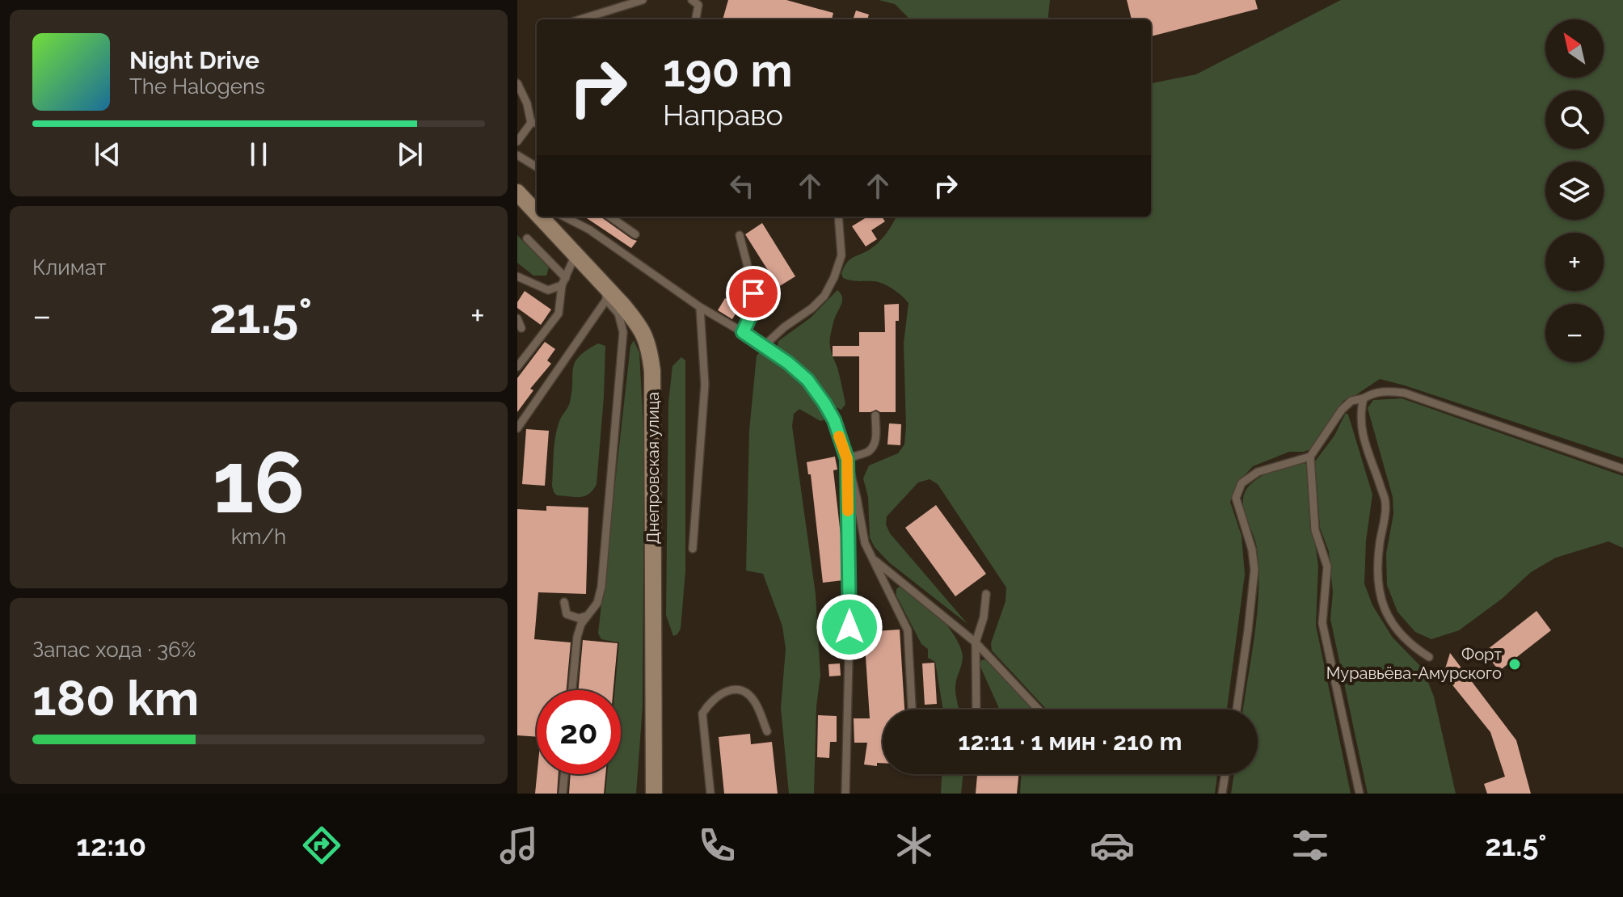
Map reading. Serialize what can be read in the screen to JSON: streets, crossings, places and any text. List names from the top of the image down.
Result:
{
  "streets": {
    "main road": ["Днепровская улица"]
  },
  "places": ["Форт Муравьёва-Амурского"],
  "north": "top left",
  "page": {
    "map_buttons": ["+", "−"],
    "turn": ["190 m", "Направо"],
    "song": ["Night Drive", "The Halogens"],
    "tile": [
      "Климат",
      ["16", "km/h"],
      ["Запас хода · 36%", "180 km"]
    ],
    "heat": ["−", "21.5°", "+"],
    "limit": "20",
    "trip": "12:11 · 1 мин · 210 m",
    "tabs": ["12:10", "21.5°"]
  }
}
